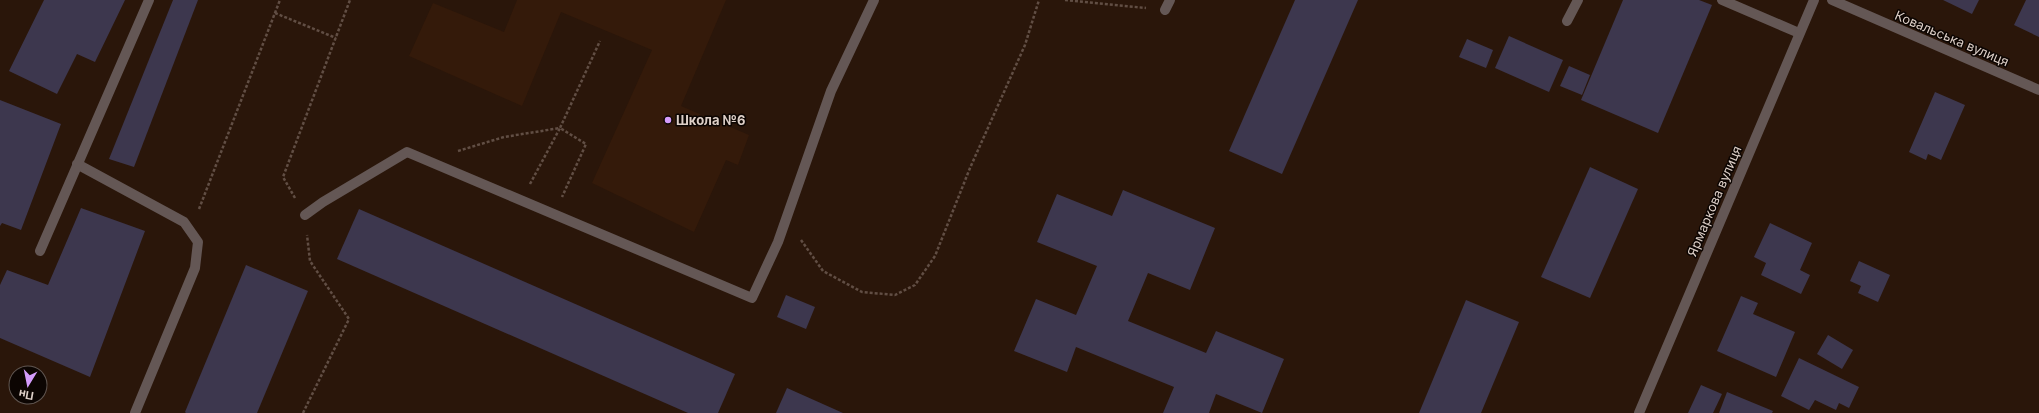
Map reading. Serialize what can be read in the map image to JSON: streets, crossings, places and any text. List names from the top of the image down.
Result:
{
  "streets": {
    "street": ["Ковальська вулиця", "Ярмаркова вулиця"]
  },
  "places": ["Школа №6"],
  "north": "bottom"
}
